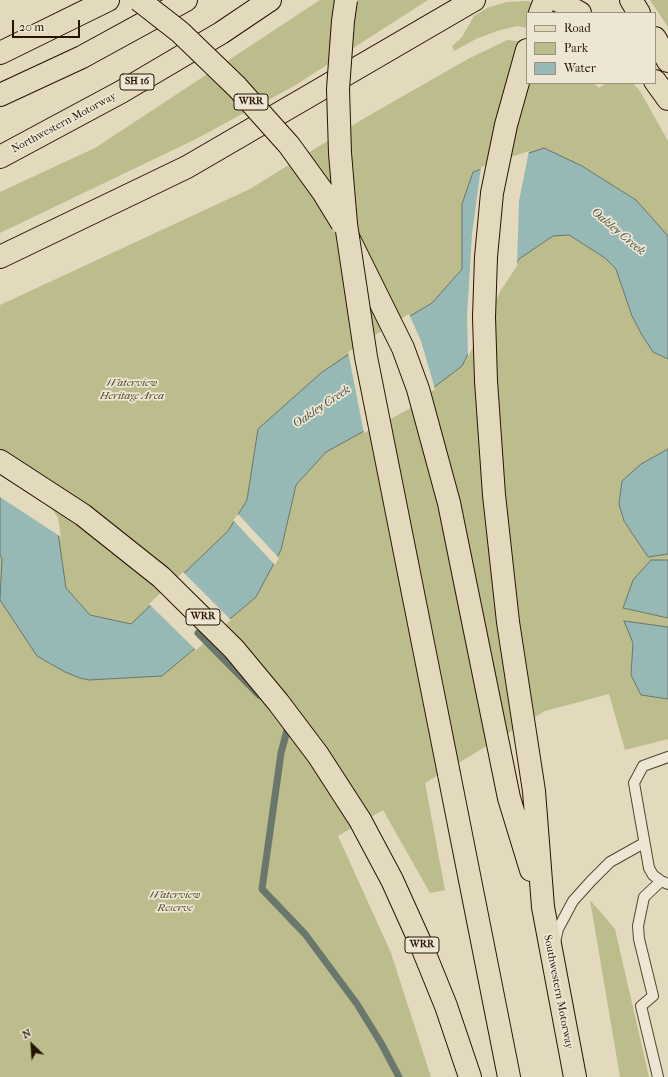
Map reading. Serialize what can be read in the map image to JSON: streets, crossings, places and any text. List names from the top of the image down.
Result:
{
  "streets": {
    "main road": [
      "SH 16",
      "WRR",
      "Northwestern Motorway",
      "Southwestern Motorway"
    ]
  },
  "crossings": [
    ["WRR", "Southwestern Motorway"]
  ],
  "water": ["Oakley Creek"],
  "parks": ["Waterview Heritage Area", "Waterview Reserve"],
  "legend": ["Road", "Park", "Water"],
  "scale_bar": "20 m",
  "north": "top left"
}
